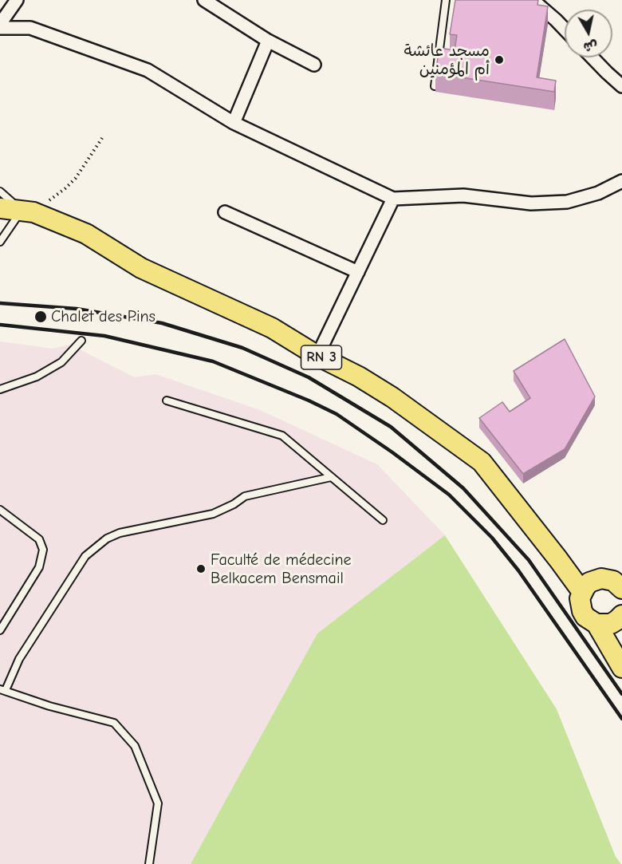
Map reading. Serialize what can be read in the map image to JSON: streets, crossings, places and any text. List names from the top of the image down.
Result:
{
  "streets": {
    "main road": ["RN 3"]
  },
  "places": ["مسجد عائشة أم المؤمنين", "Chalet des Pins", "Faculté de médecine Belkacem Bensmail"],
  "north": "bottom"
}
